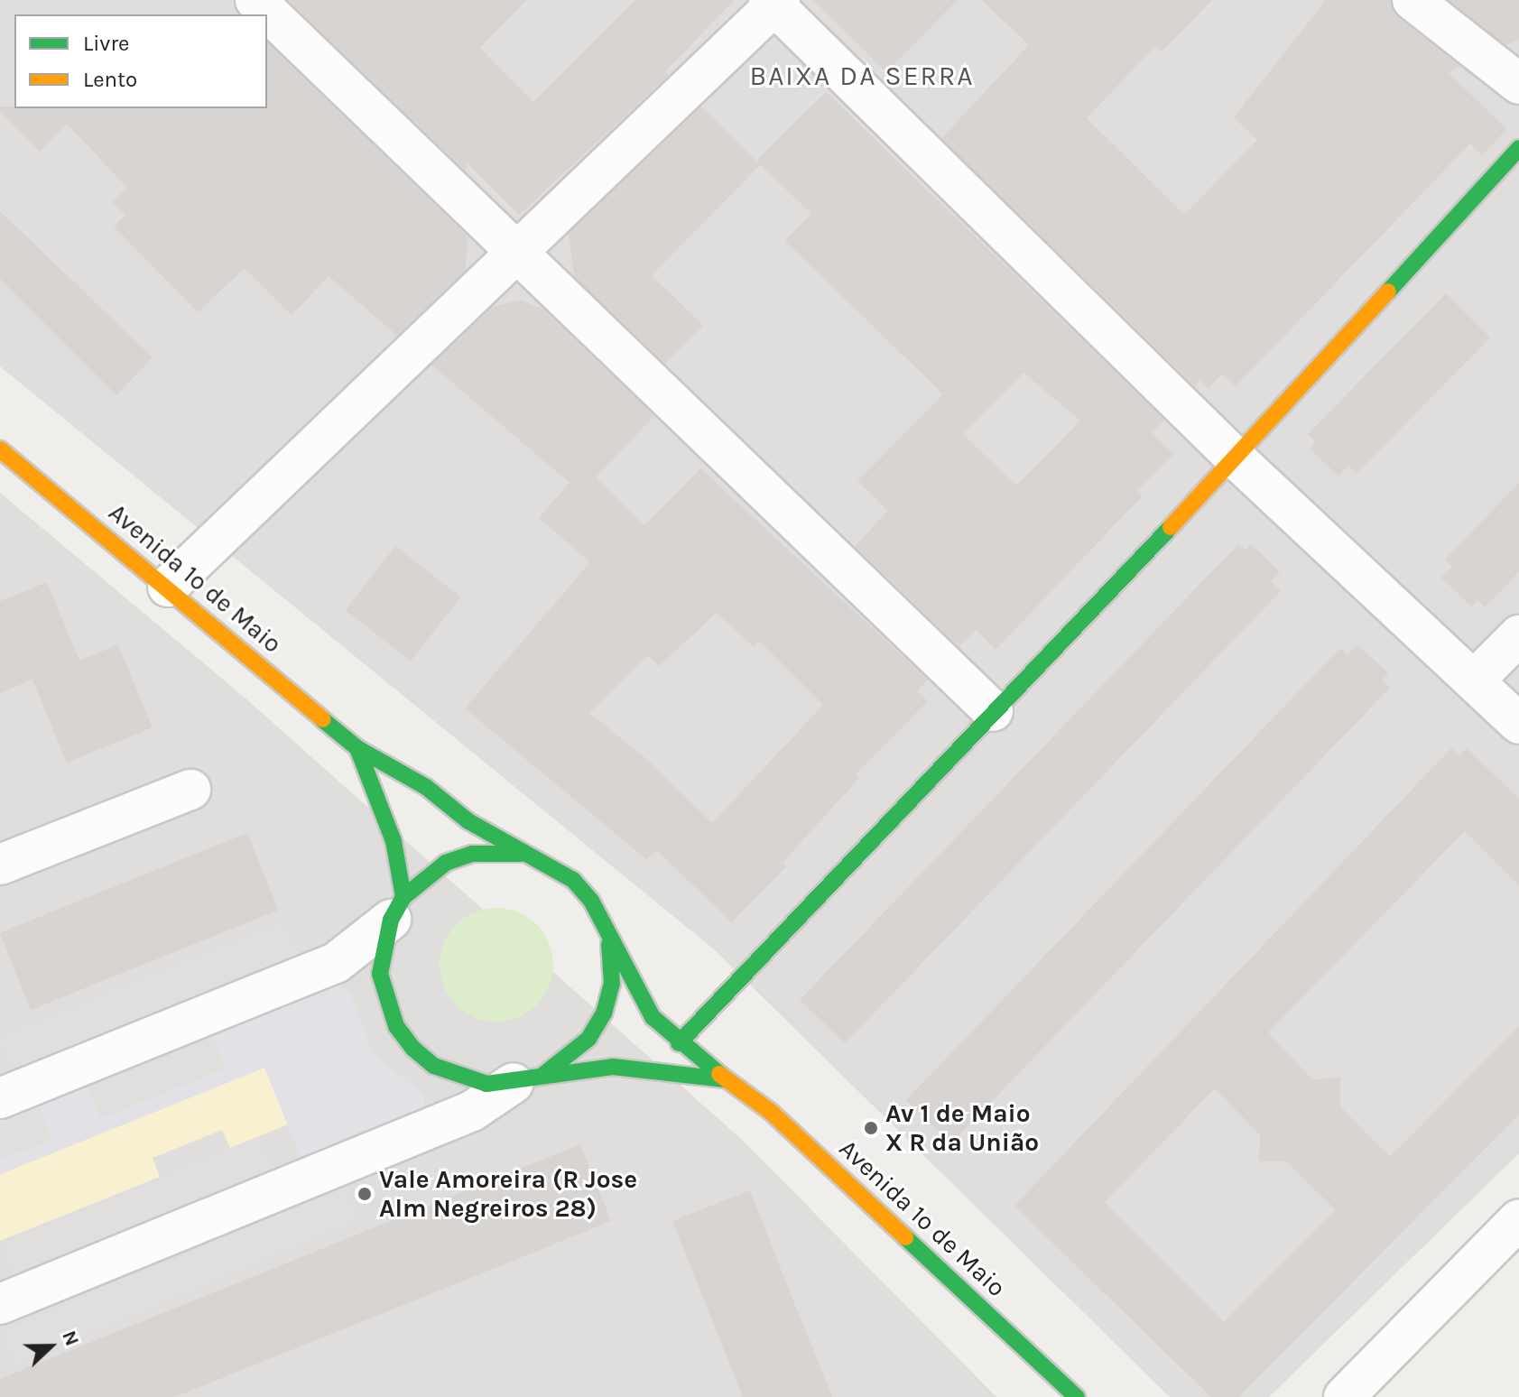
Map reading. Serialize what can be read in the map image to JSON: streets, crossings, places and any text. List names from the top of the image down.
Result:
{
  "streets": {
    "main road": ["Avenida 1º de Maio"]
  },
  "districts": ["BAIXA DA SERRA"],
  "places": ["Av 1 de Maio X R da União", "Vale Amoreira (R Jose Alm Negreiros 28)"],
  "legend": ["Livre", "Lento"],
  "north": "right"
}
